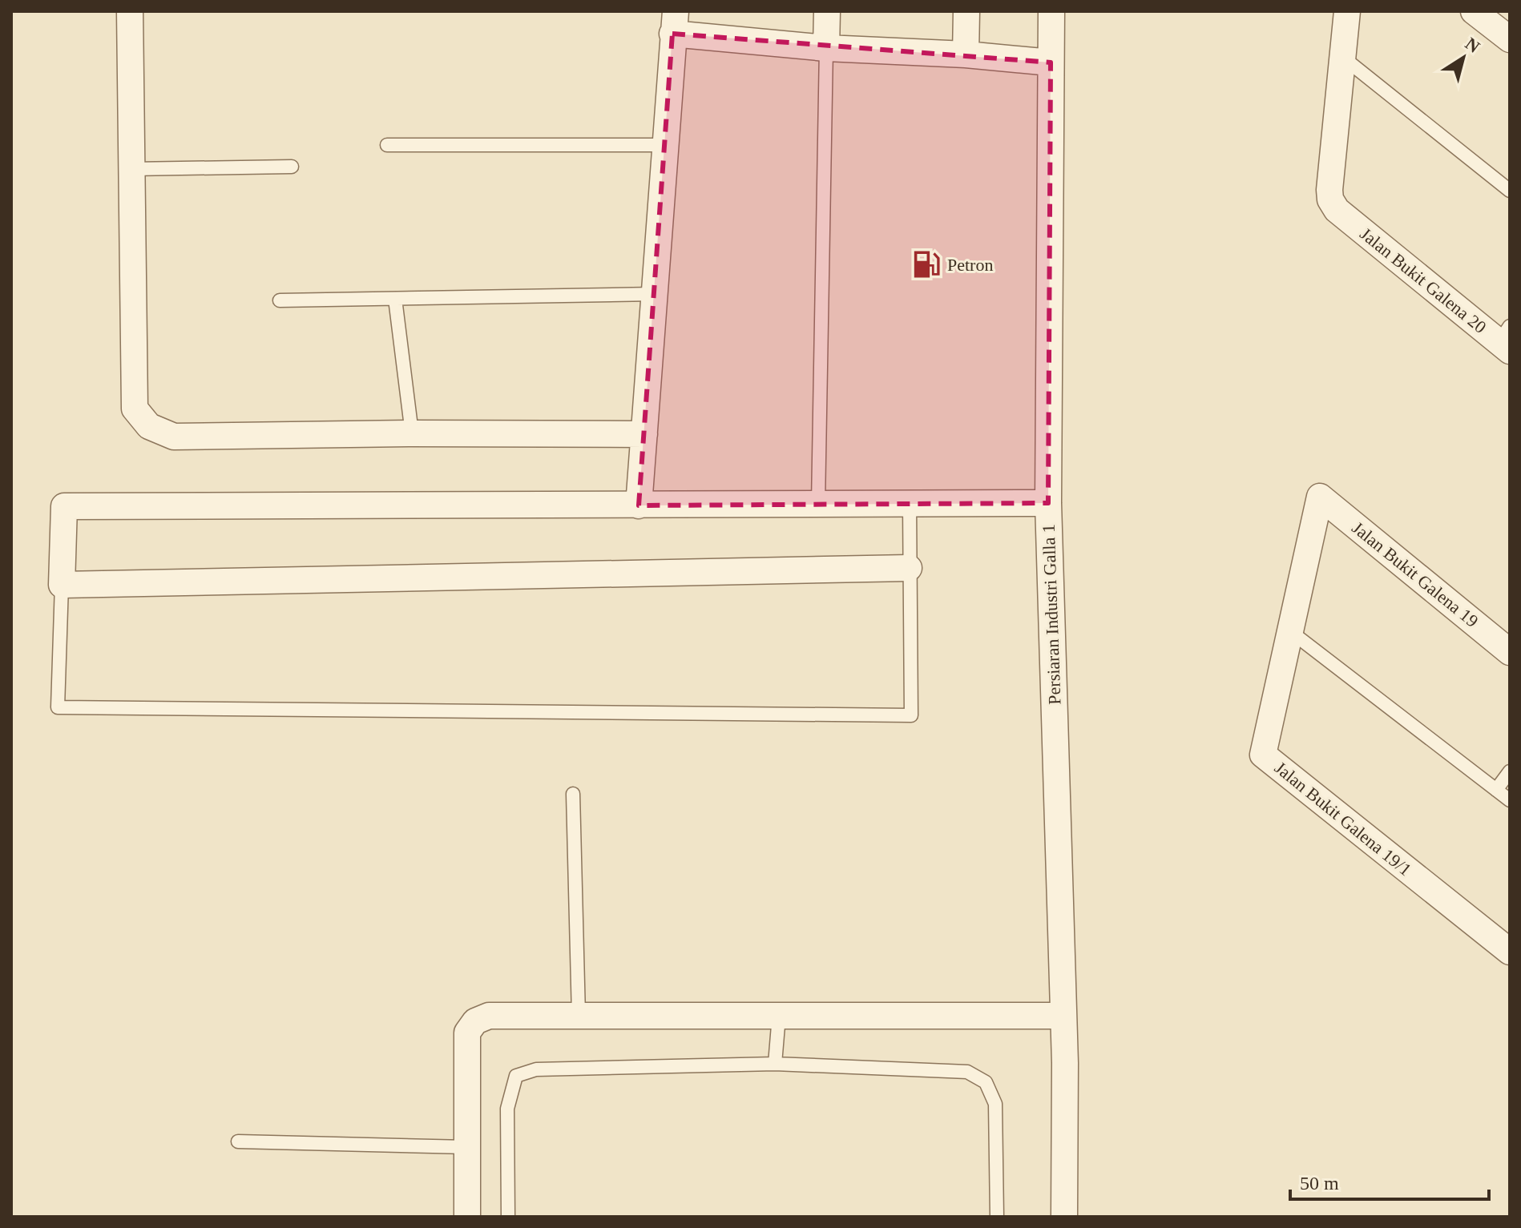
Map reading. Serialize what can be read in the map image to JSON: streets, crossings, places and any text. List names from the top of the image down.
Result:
{
  "streets": {
    "street": [
      "Jalan Bukit Galena 20",
      "Jalan Bukit Galena 19",
      "Persiaran Industri Galla 1",
      "Jalan Bukit Galena 19/1"
    ]
  },
  "crossings": [
    ["Jalan Bukit Galena 19", "Jalan Bukit Galena 19/1"]
  ],
  "places": {
    "fuel station": ["Petron"]
  },
  "scale_bar": "50 m",
  "north": "top right"
}
